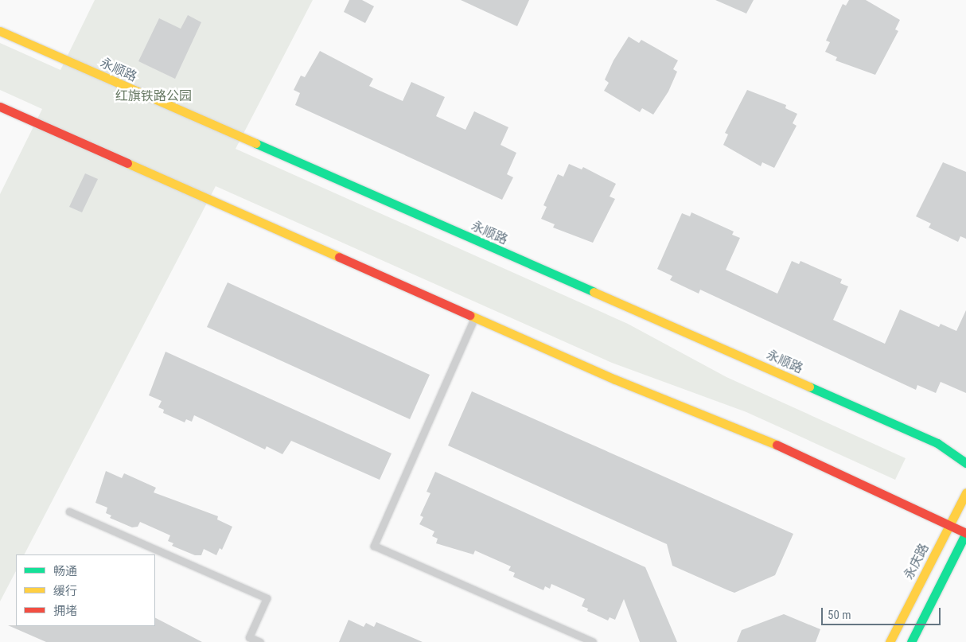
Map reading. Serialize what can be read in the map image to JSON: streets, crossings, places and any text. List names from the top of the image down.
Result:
{
  "streets": {
    "main road": ["永顺路", "永庆路"]
  },
  "parks": ["红旗铁路公园"],
  "legend": ["畅通", "缓行", "拥堵"],
  "scale_bar": "50 m"
}
